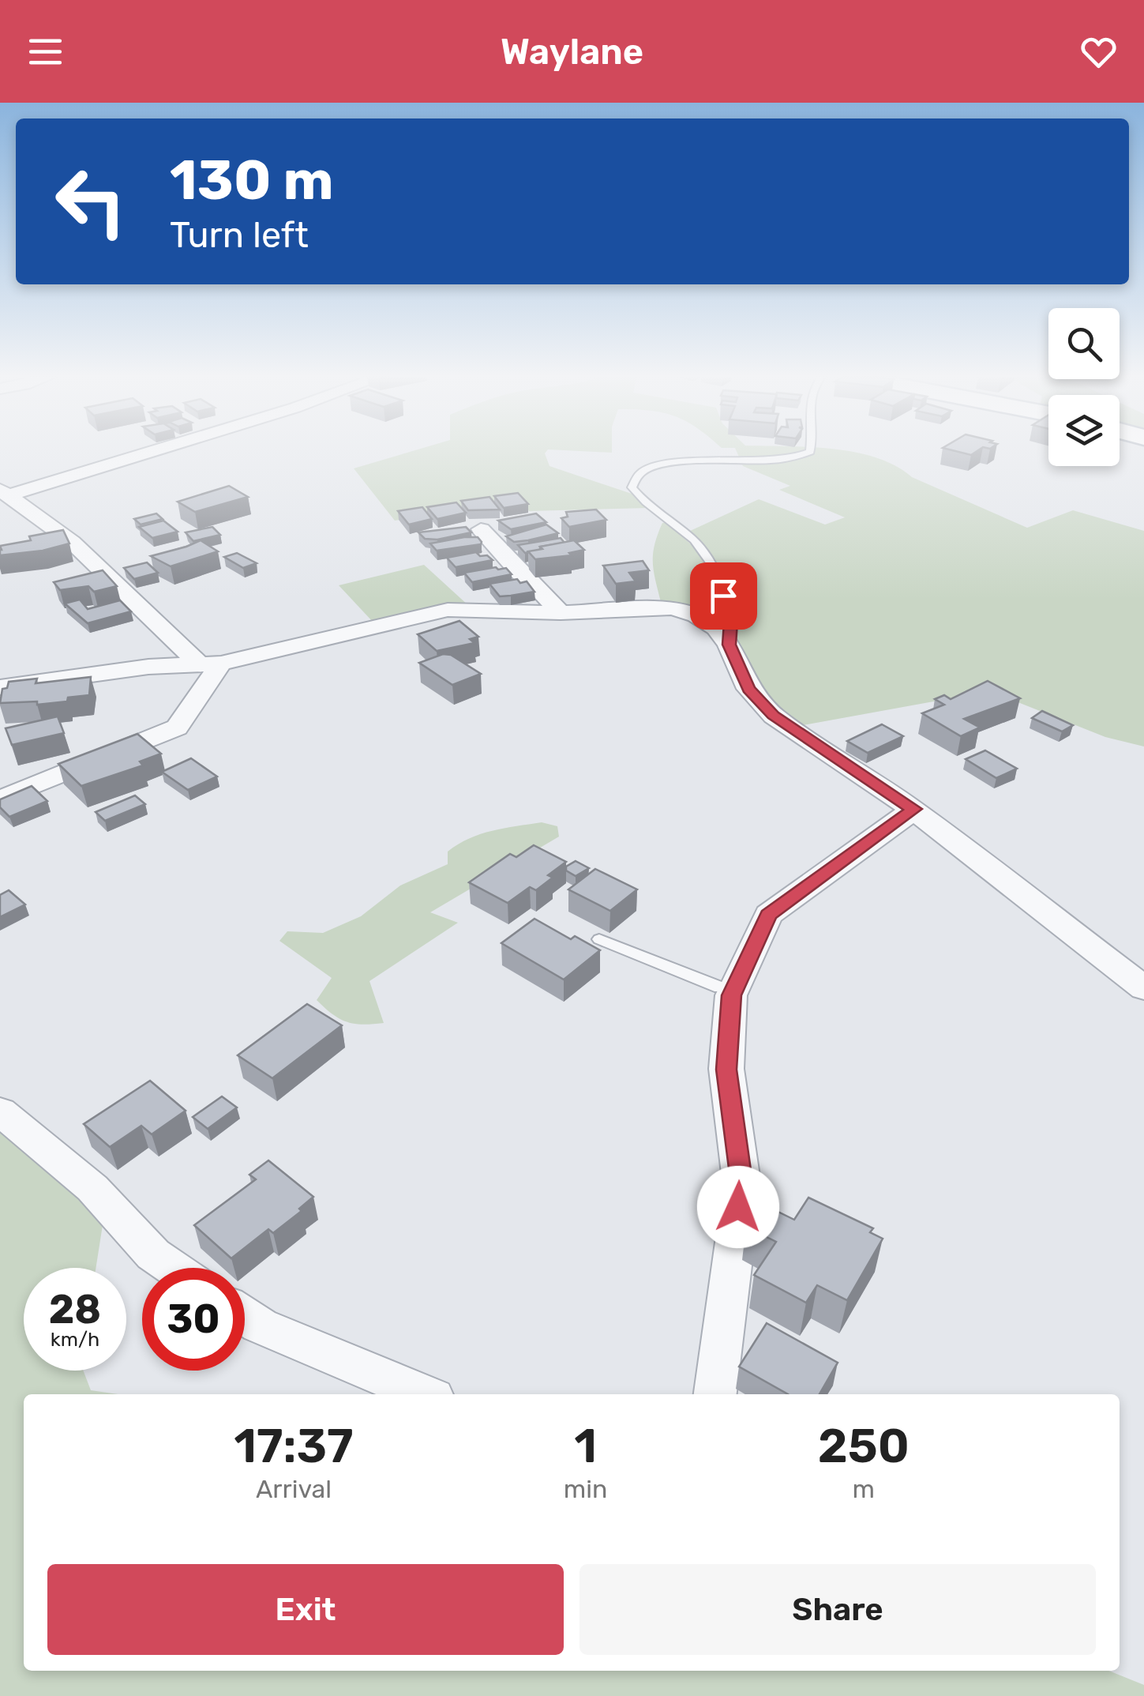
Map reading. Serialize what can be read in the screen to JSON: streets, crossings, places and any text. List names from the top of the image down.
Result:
{
  "page": {
    "header": "Waylane",
    "turn": ["130 m", "Turn left"],
    "speed": "28 km/h",
    "limit": "30",
    "eta": [
      "17:37",
      "Arrival",
      "1",
      "min",
      "250",
      "m"
    ],
    "buttons": ["Exit", "Share"]
  }
}
